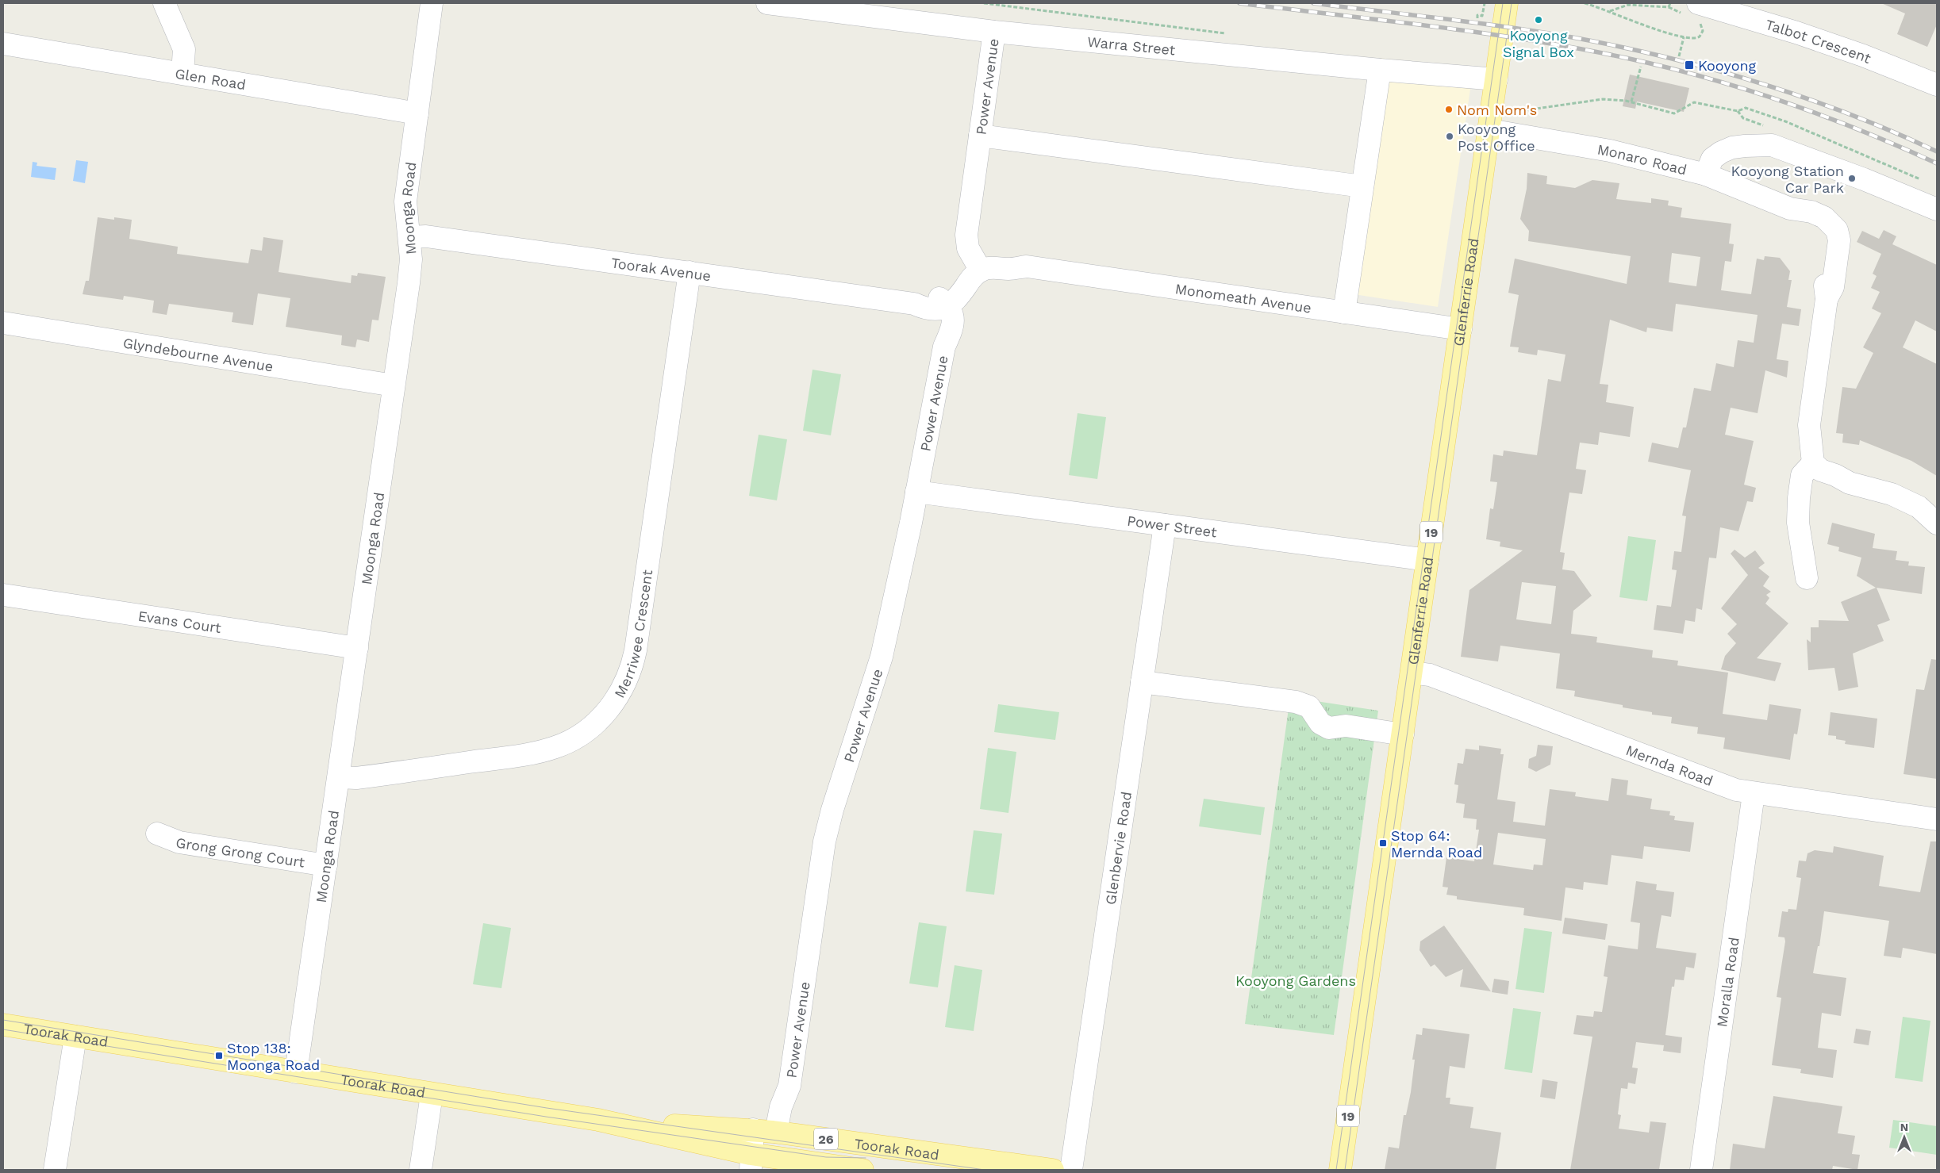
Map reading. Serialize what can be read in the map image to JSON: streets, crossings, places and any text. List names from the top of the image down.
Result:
{
  "streets": {
    "main road": [
      "Glenferrie Road",
      "19",
      "Toorak Road",
      "26"
    ],
    "street": [
      "Talbot Crescent",
      "Warra Street",
      "Glen Road",
      "Power Avenue",
      "Monaro Road",
      "Moonga Road",
      "Toorak Avenue",
      "Monomeath Avenue",
      "Glyndebourne Avenue",
      "Power Street",
      "Evans Court",
      "Merriwee Crescent",
      "Mernda Road",
      "Glenbervie Road",
      "Grong Grong Court",
      "Moralla Road"
    ]
  },
  "crossings": [
    ["Warra Street", "Power Avenue"],
    ["Warra Street", "Glenferrie Road"],
    ["Glen Road", "Moonga Road"],
    ["Power Avenue", "Toorak Avenue"],
    ["Power Avenue", "Monomeath Avenue"],
    ["Power Avenue", "Power Street"],
    ["Power Avenue", "Toorak Road"],
    ["Monaro Road", "Glenferrie Road"],
    ["Moonga Road", "Toorak Avenue"],
    ["Moonga Road", "Glyndebourne Avenue"],
    ["Moonga Road", "Evans Court"],
    ["Moonga Road", "Merriwee Crescent"],
    ["Moonga Road", "Grong Grong Court"],
    ["Moonga Road", "Toorak Road"],
    ["Toorak Avenue", "Merriwee Crescent"],
    ["Glenferrie Road", "Monomeath Avenue"],
    ["Glenferrie Road", "Power Street"],
    ["Glenferrie Road", "Mernda Road"],
    ["Power Street", "Glenbervie Road"],
    ["Mernda Road", "Moralla Road"]
  ],
  "parks": ["Kooyong Gardens"],
  "places": {
    "other": [
      "Kooyong Signal Box",
      "Nom Nom's",
      "Kooyong Post Office",
      "Kooyong Station Car Park"
    ],
    "transit": ["Kooyong", "Stop 64: Mernda Road", "Stop 138: Moonga Road"]
  },
  "north": "top"
}
